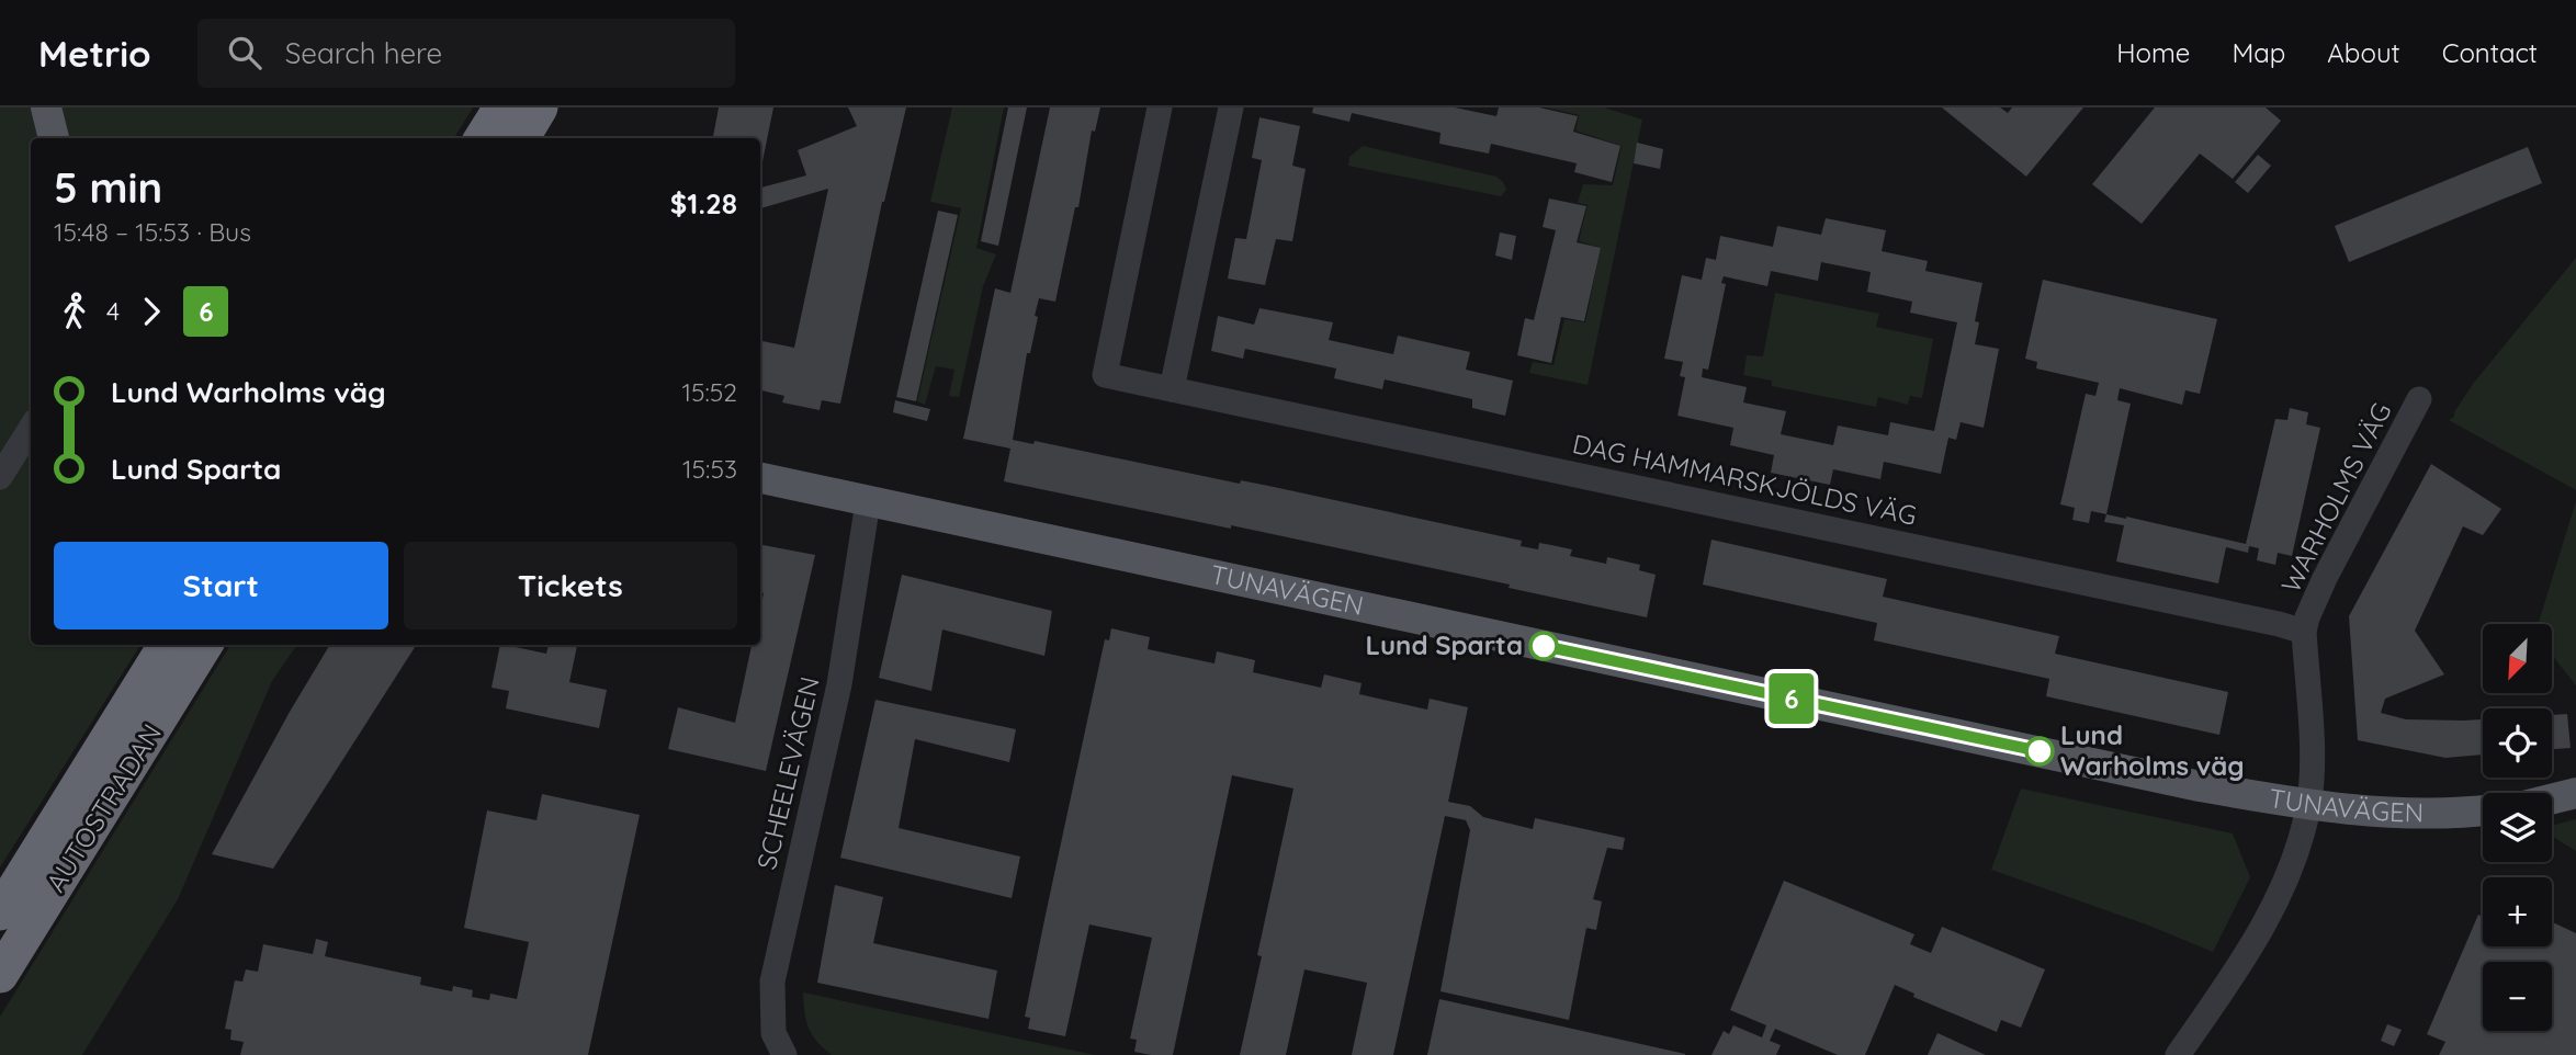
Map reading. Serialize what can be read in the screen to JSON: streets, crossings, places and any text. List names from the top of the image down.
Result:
{
  "streets": {
    "highway": ["AUTOSTRADAN"],
    "main road": ["TUNAVÄGEN"],
    "street": ["DAG HAMMARSKJÖLDS VÄG", "WARHOLMS VÄG", "SCHEELEVÄGEN"]
  },
  "crossings": [
    ["DAG HAMMARSKJÖLDS VÄG", "WARHOLMS VÄG"],
    ["WARHOLMS VÄG", "TUNAVÄGEN"],
    ["TUNAVÄGEN", "SCHEELEVÄGEN"]
  ],
  "places": ["Lund Sparta", "Lund Warholms väg"],
  "lines": ["bus line 6"],
  "north": "bottom left",
  "page": {
    "header": "Metrio",
    "search": "Search here",
    "nav": [
      "Home",
      "Map",
      "About",
      "Contact"
    ],
    "on_map": "6",
    "heading": ["5 min", "15:48 – 15:53 · Bus", "$1.28"],
    "legs": ["4", "6"],
    "list": [
      {
        "name": "Lund Warholms väg",
        "value": "15:52"
      },
      {
        "name": "Lund Sparta",
        "value": "15:53"
      }
    ],
    "buttons": ["Start", "Tickets"],
    "map_buttons": ["+", "−"]
  }
}
